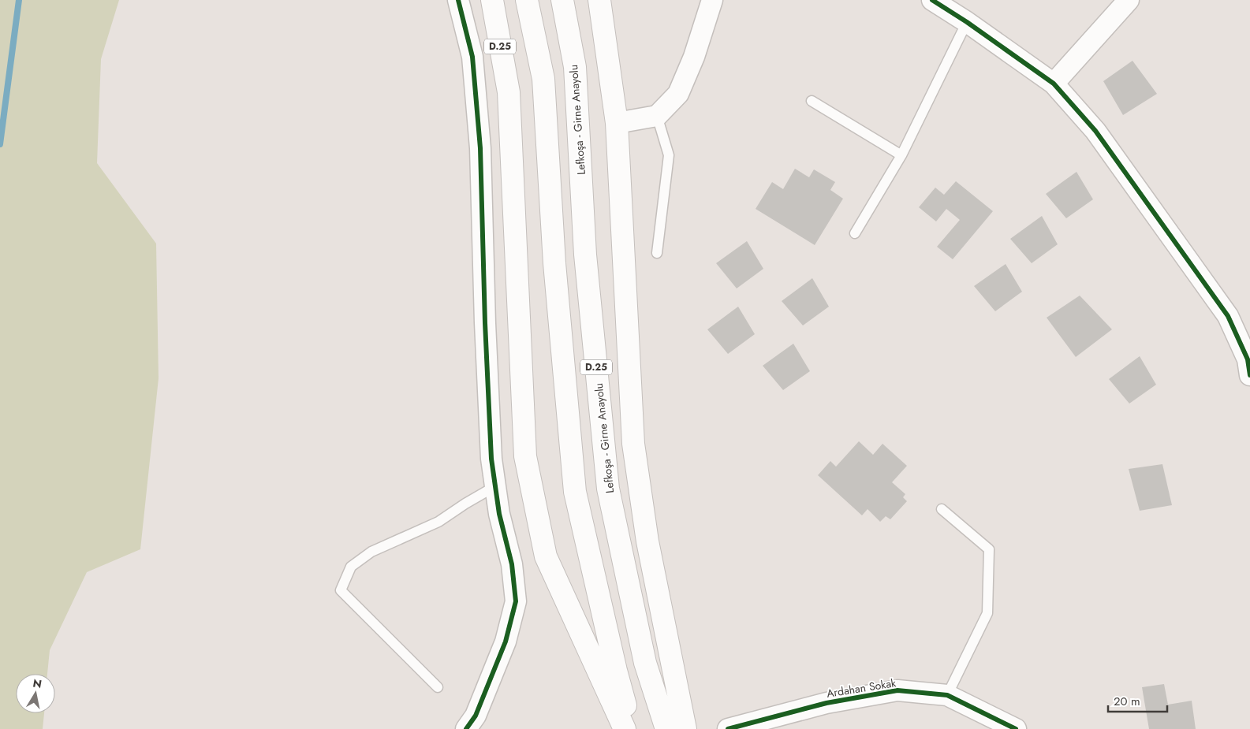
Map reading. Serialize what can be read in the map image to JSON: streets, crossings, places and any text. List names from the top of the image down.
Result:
{
  "streets": {
    "highway": ["D.25", "Lefkoşa - Girne Anayolu"],
    "street": ["Ardahan Sokak"]
  },
  "scale_bar": "20 m",
  "north": "top"
}
